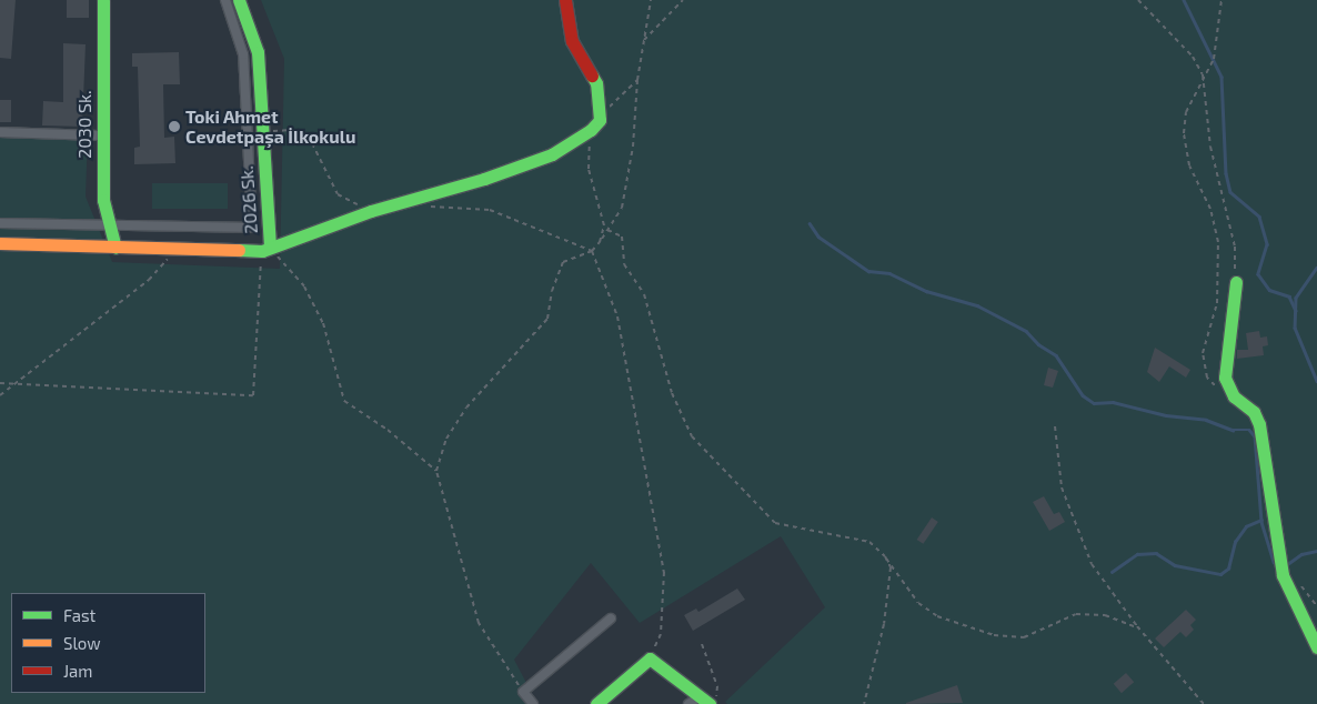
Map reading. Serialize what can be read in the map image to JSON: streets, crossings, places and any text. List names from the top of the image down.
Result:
{
  "streets": {
    "street": ["2030 Sk.", "2026 Sk."]
  },
  "crossings": [
    ["2030 Sk.", "2026 Sk."]
  ],
  "places": ["Toki Ahmet Cevdetpaşa İlkokulu"],
  "legend": ["Fast", "Slow", "Jam"]
}
